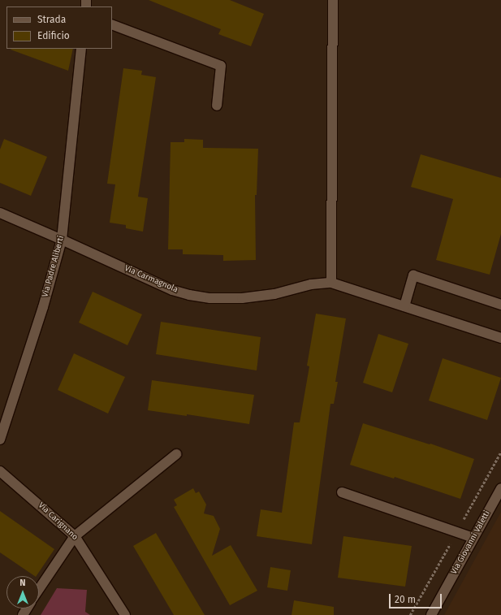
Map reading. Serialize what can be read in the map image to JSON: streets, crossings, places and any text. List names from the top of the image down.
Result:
{
  "streets": {
    "street": [
      "Via Padre Aliberti",
      "Via Carmagnola",
      "Via Carignano",
      "Via Giovanni Valetti"
    ]
  },
  "crossings": [
    ["Via Padre Aliberti", "Via Carmagnola"]
  ],
  "legend": ["Strada", "Edificio"],
  "scale_bar": "20 m",
  "north": "top"
}
